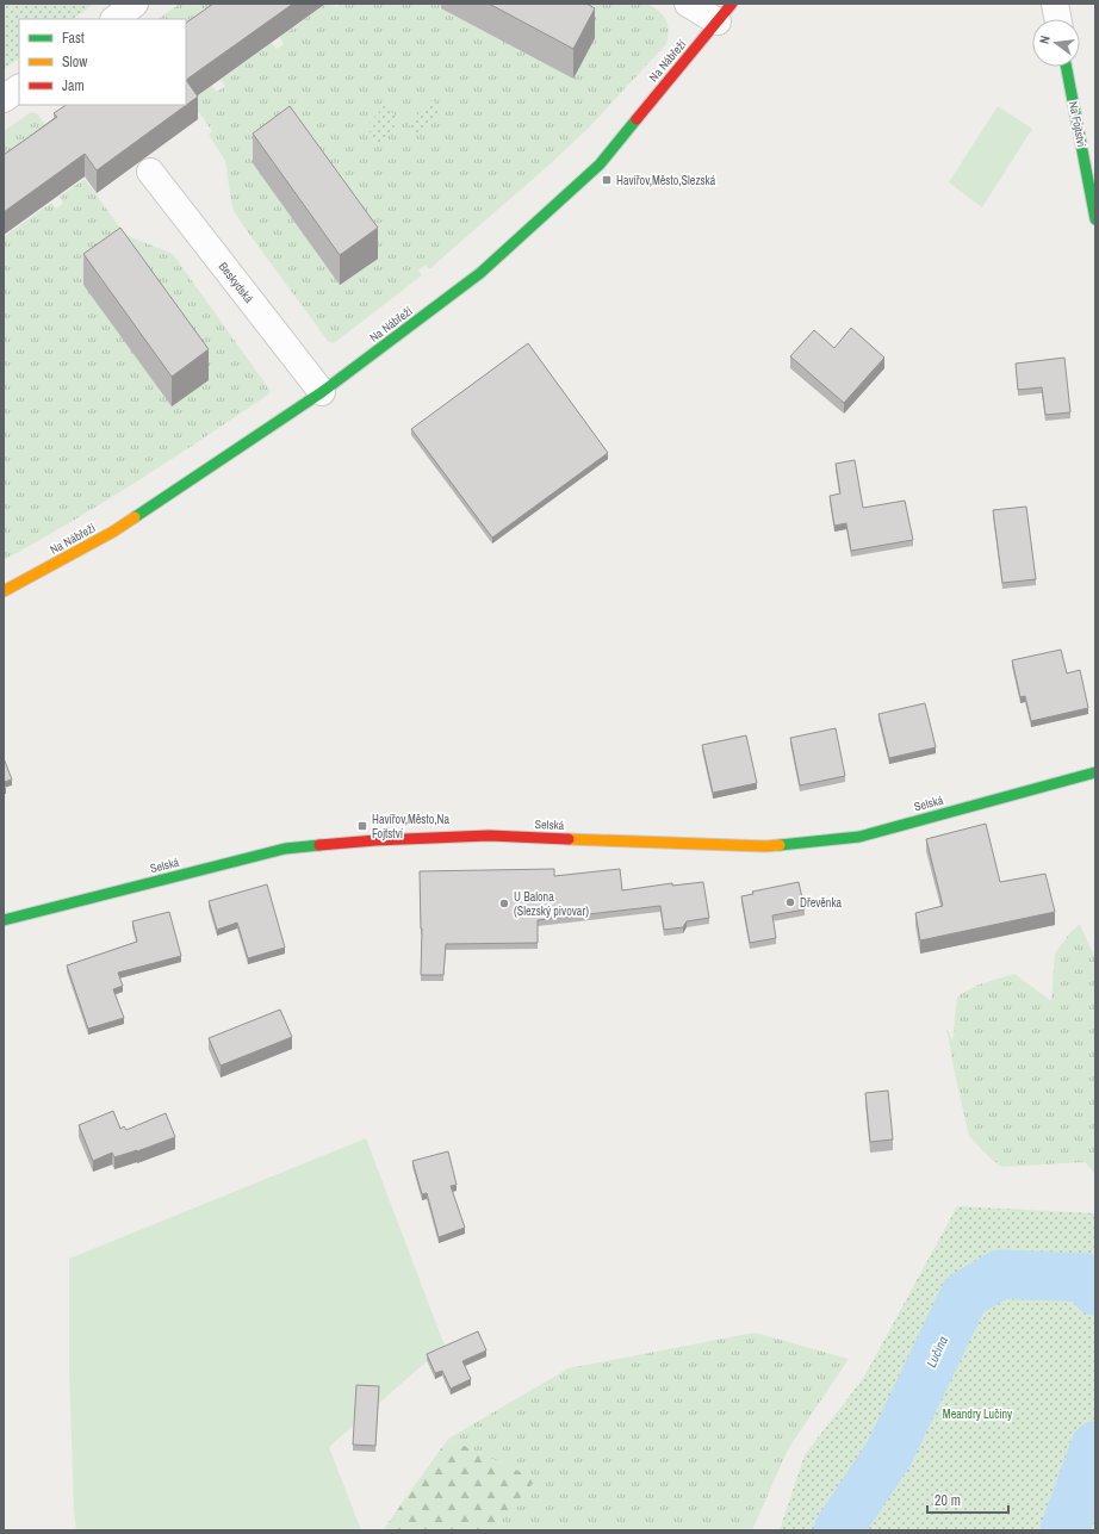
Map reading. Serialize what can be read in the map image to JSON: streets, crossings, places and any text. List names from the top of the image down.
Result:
{
  "streets": {
    "street": [
      "Na Nábřeží",
      "Na Fojtství",
      "Beskydská",
      "Selská"
    ]
  },
  "crossings": [
    ["Na Nábřeží", "Beskydská"]
  ],
  "water": ["Lučina"],
  "parks": ["Meandry Lučiny"],
  "places": {
    "transit": ["Havířov,Město,Slezská", "Havířov,Město,Na Fojtství"],
    "other": ["Dřevěnka", "U Balona (Slezský pivovar)"]
  },
  "legend": ["Fast", "Slow", "Jam"],
  "scale_bar": "20 m",
  "north": "left"
}
